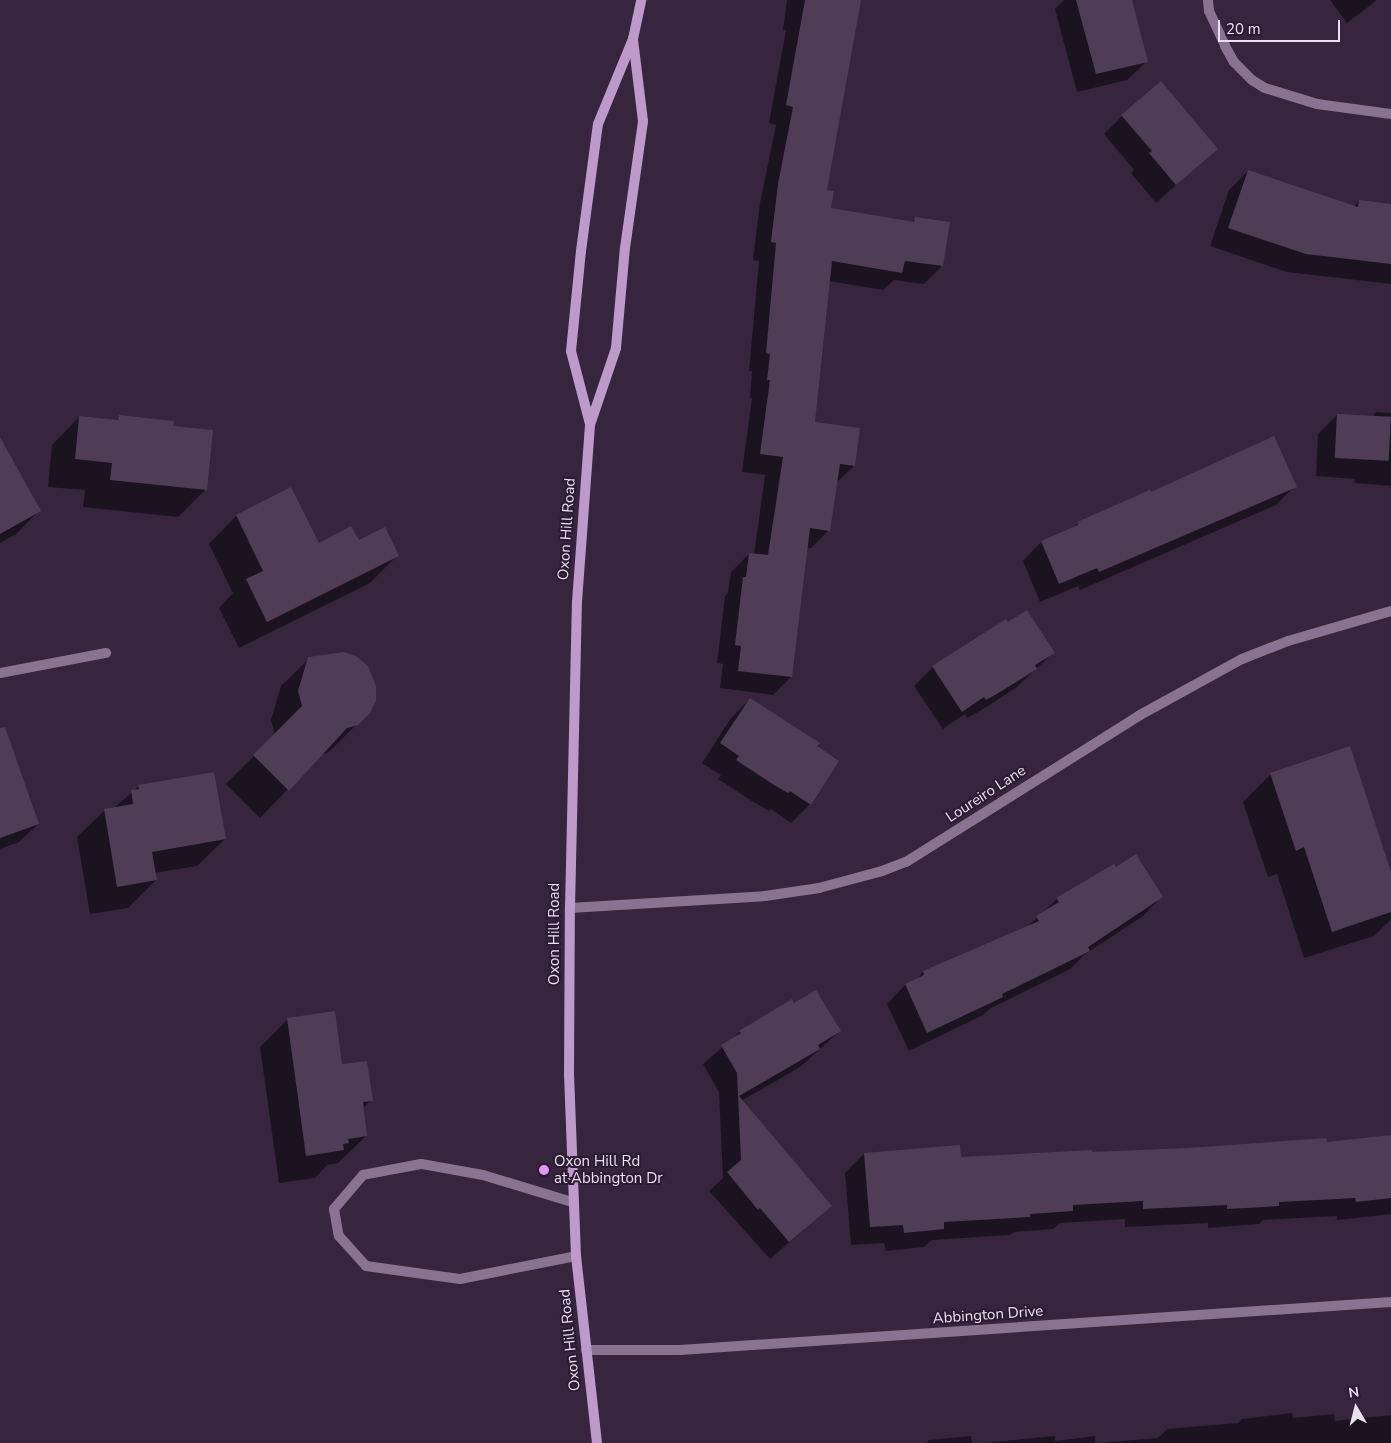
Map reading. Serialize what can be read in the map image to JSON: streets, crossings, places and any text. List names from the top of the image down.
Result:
{
  "streets": {
    "main road": ["Oxon Hill Road"],
    "street": ["Loureiro Lane", "Abbington Drive"]
  },
  "crossings": [
    ["Oxon Hill Road", "Loureiro Lane"],
    ["Oxon Hill Road", "Abbington Drive"]
  ],
  "places": ["Oxon Hill Rd at Abbington Dr"],
  "scale_bar": "20 m",
  "north": "top"
}
